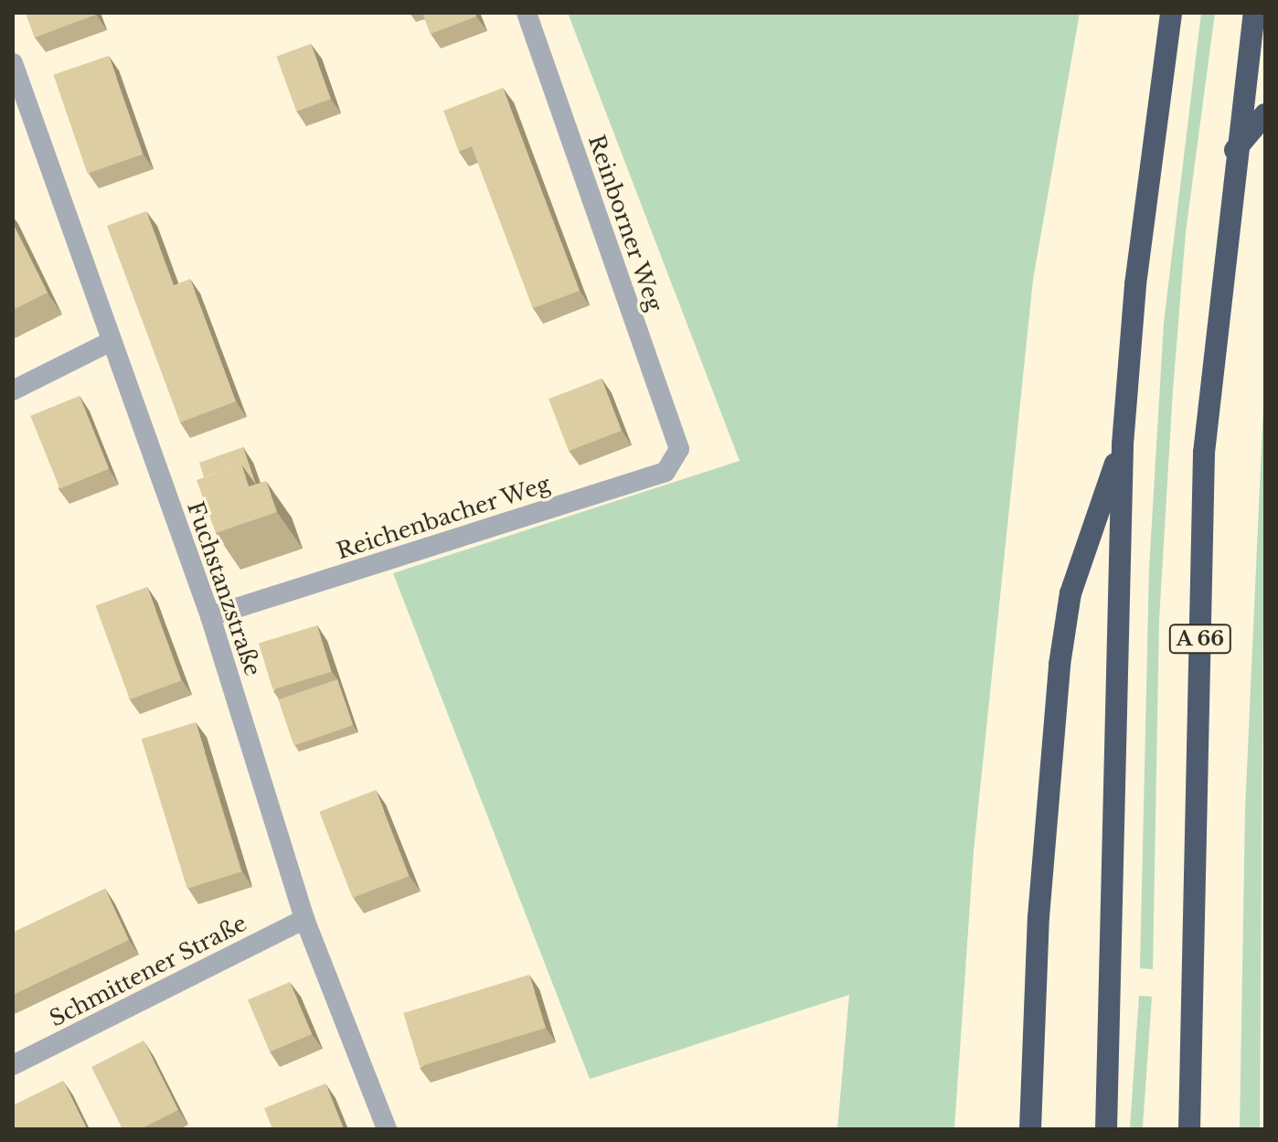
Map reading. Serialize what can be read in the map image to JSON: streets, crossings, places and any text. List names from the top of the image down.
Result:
{
  "streets": {
    "highway": ["A 66"],
    "street": [
      "Reinborner Weg",
      "Reichenbacher Weg",
      "Fuchstanzstraße",
      "Schmittener Straße"
    ]
  },
  "crossings": [
    ["Reinborner Weg", "Reichenbacher Weg"],
    ["Reichenbacher Weg", "Fuchstanzstraße"],
    ["Fuchstanzstraße", "Schmittener Straße"]
  ]
}
